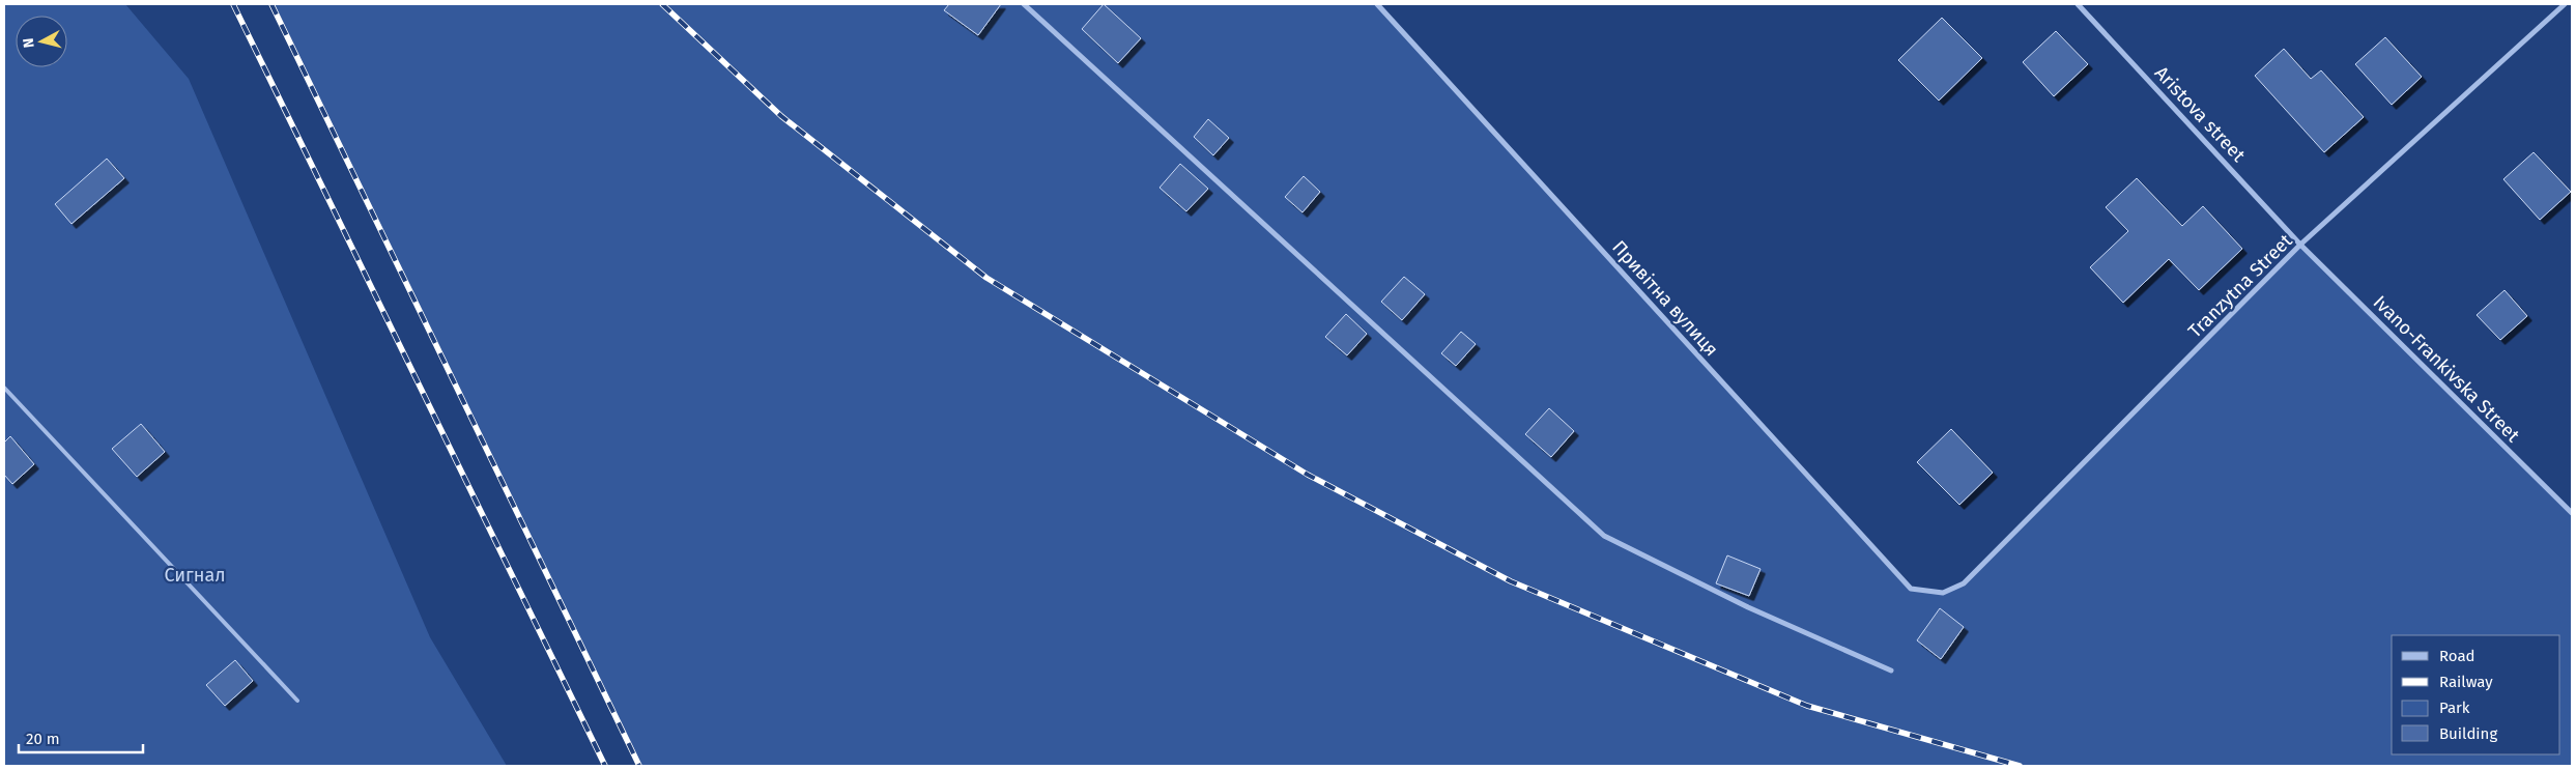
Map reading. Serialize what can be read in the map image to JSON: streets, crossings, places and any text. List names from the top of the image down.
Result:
{
  "streets": {
    "street": [
      "Aristova street",
      "Tranzytna Street",
      "Привітна вулиця",
      "Ivano-Frankivska Street"
    ]
  },
  "crossings": [
    ["Aristova street", "Tranzytna Street"],
    ["Aristova street", "Ivano-Frankivska Street"],
    ["Tranzytna Street", "Привітна вулиця"],
    ["Tranzytna Street", "Ivano-Frankivska Street"]
  ],
  "parks": ["Сигнал"],
  "legend": [
    "Road",
    "Railway",
    "Park",
    "Building"
  ],
  "scale_bar": "20 m",
  "north": "left"
}
